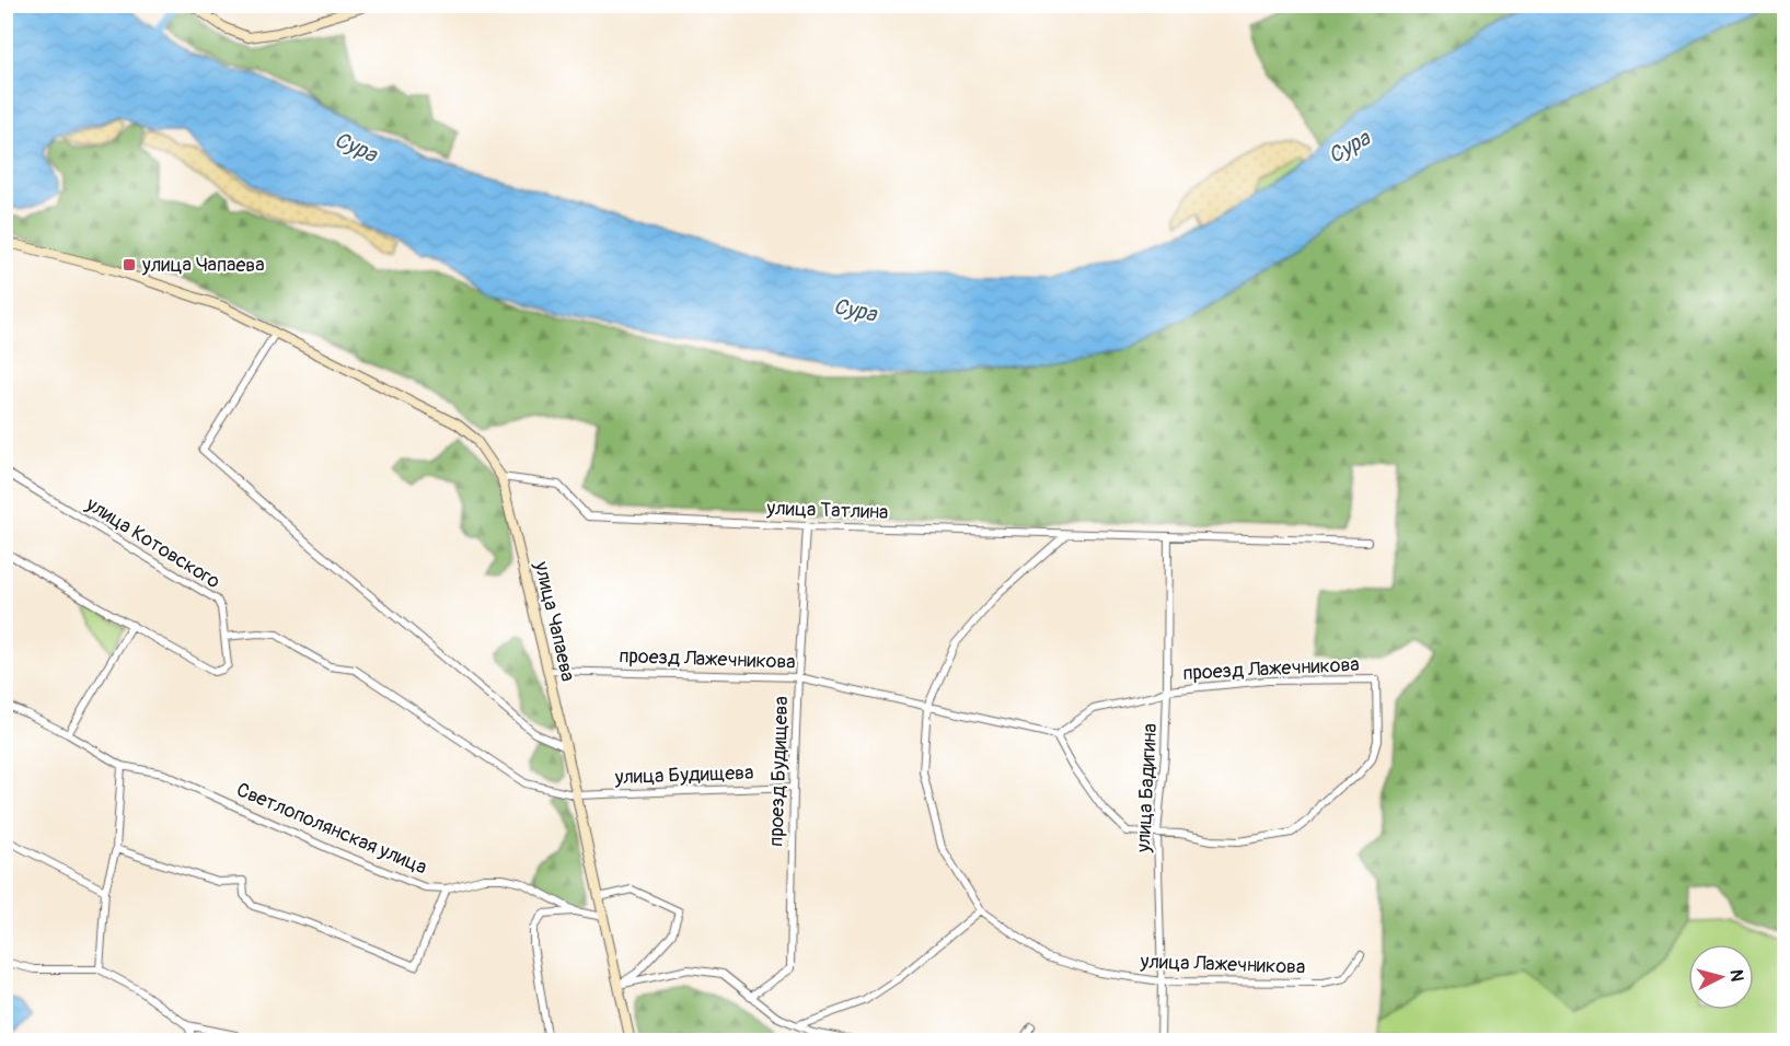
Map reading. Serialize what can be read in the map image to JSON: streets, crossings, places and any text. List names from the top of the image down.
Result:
{
  "streets": {
    "main road": ["улица Чапаева"],
    "street": [
      "улица Татлина",
      "улица Котовского",
      "проезд Лажечникова",
      "проезд Будищева",
      "улица Будищева",
      "улица Бадигина",
      "Светлополянская улица",
      "улица Лажечникова"
    ]
  },
  "crossings": [
    ["улица Татлина", "улица Чапаева"],
    ["улица Татлина", "проезд Будищева"],
    ["улица Татлина", "улица Бадигина"],
    ["улица Татлина", "улица Лажечникова"],
    ["улица Чапаева", "проезд Лажечникова"],
    ["улица Чапаева", "улица Будищева"],
    ["улица Чапаева", "Светлополянская улица"],
    ["проезд Лажечникова", "проезд Будищева"],
    ["проезд Лажечникова", "улица Бадигина"],
    ["проезд Лажечникова", "улица Лажечникова"],
    ["проезд Будищева", "улица Будищева"],
    ["улица Бадигина", "улица Лажечникова"]
  ],
  "water": ["Сура"],
  "places": {
    "transit": ["улица Чапаева"]
  },
  "north": "right"
}
